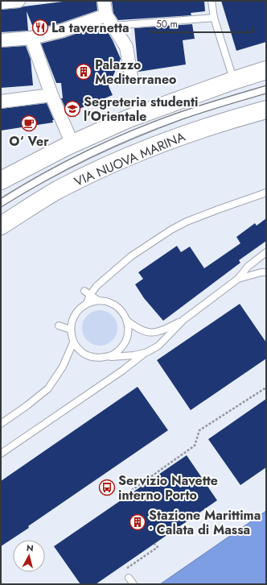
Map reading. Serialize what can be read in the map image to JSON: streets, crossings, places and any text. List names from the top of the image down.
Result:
{
  "streets": {
    "main road": ["VIA NUOVA MARINA"]
  },
  "places": {
    "restaurant": ["La tavernetta"],
    "building": ["Palazzo Mediterraneo", "Stazione Marittima • Calata di Massa"],
    "school or university": ["Segreteria studenti l'Orientale"],
    "cafe": ["O‘ Ver"],
    "bus stop": ["Servizio Navette interno Porto"]
  },
  "scale_bar": "50 m",
  "north": "top"
}
